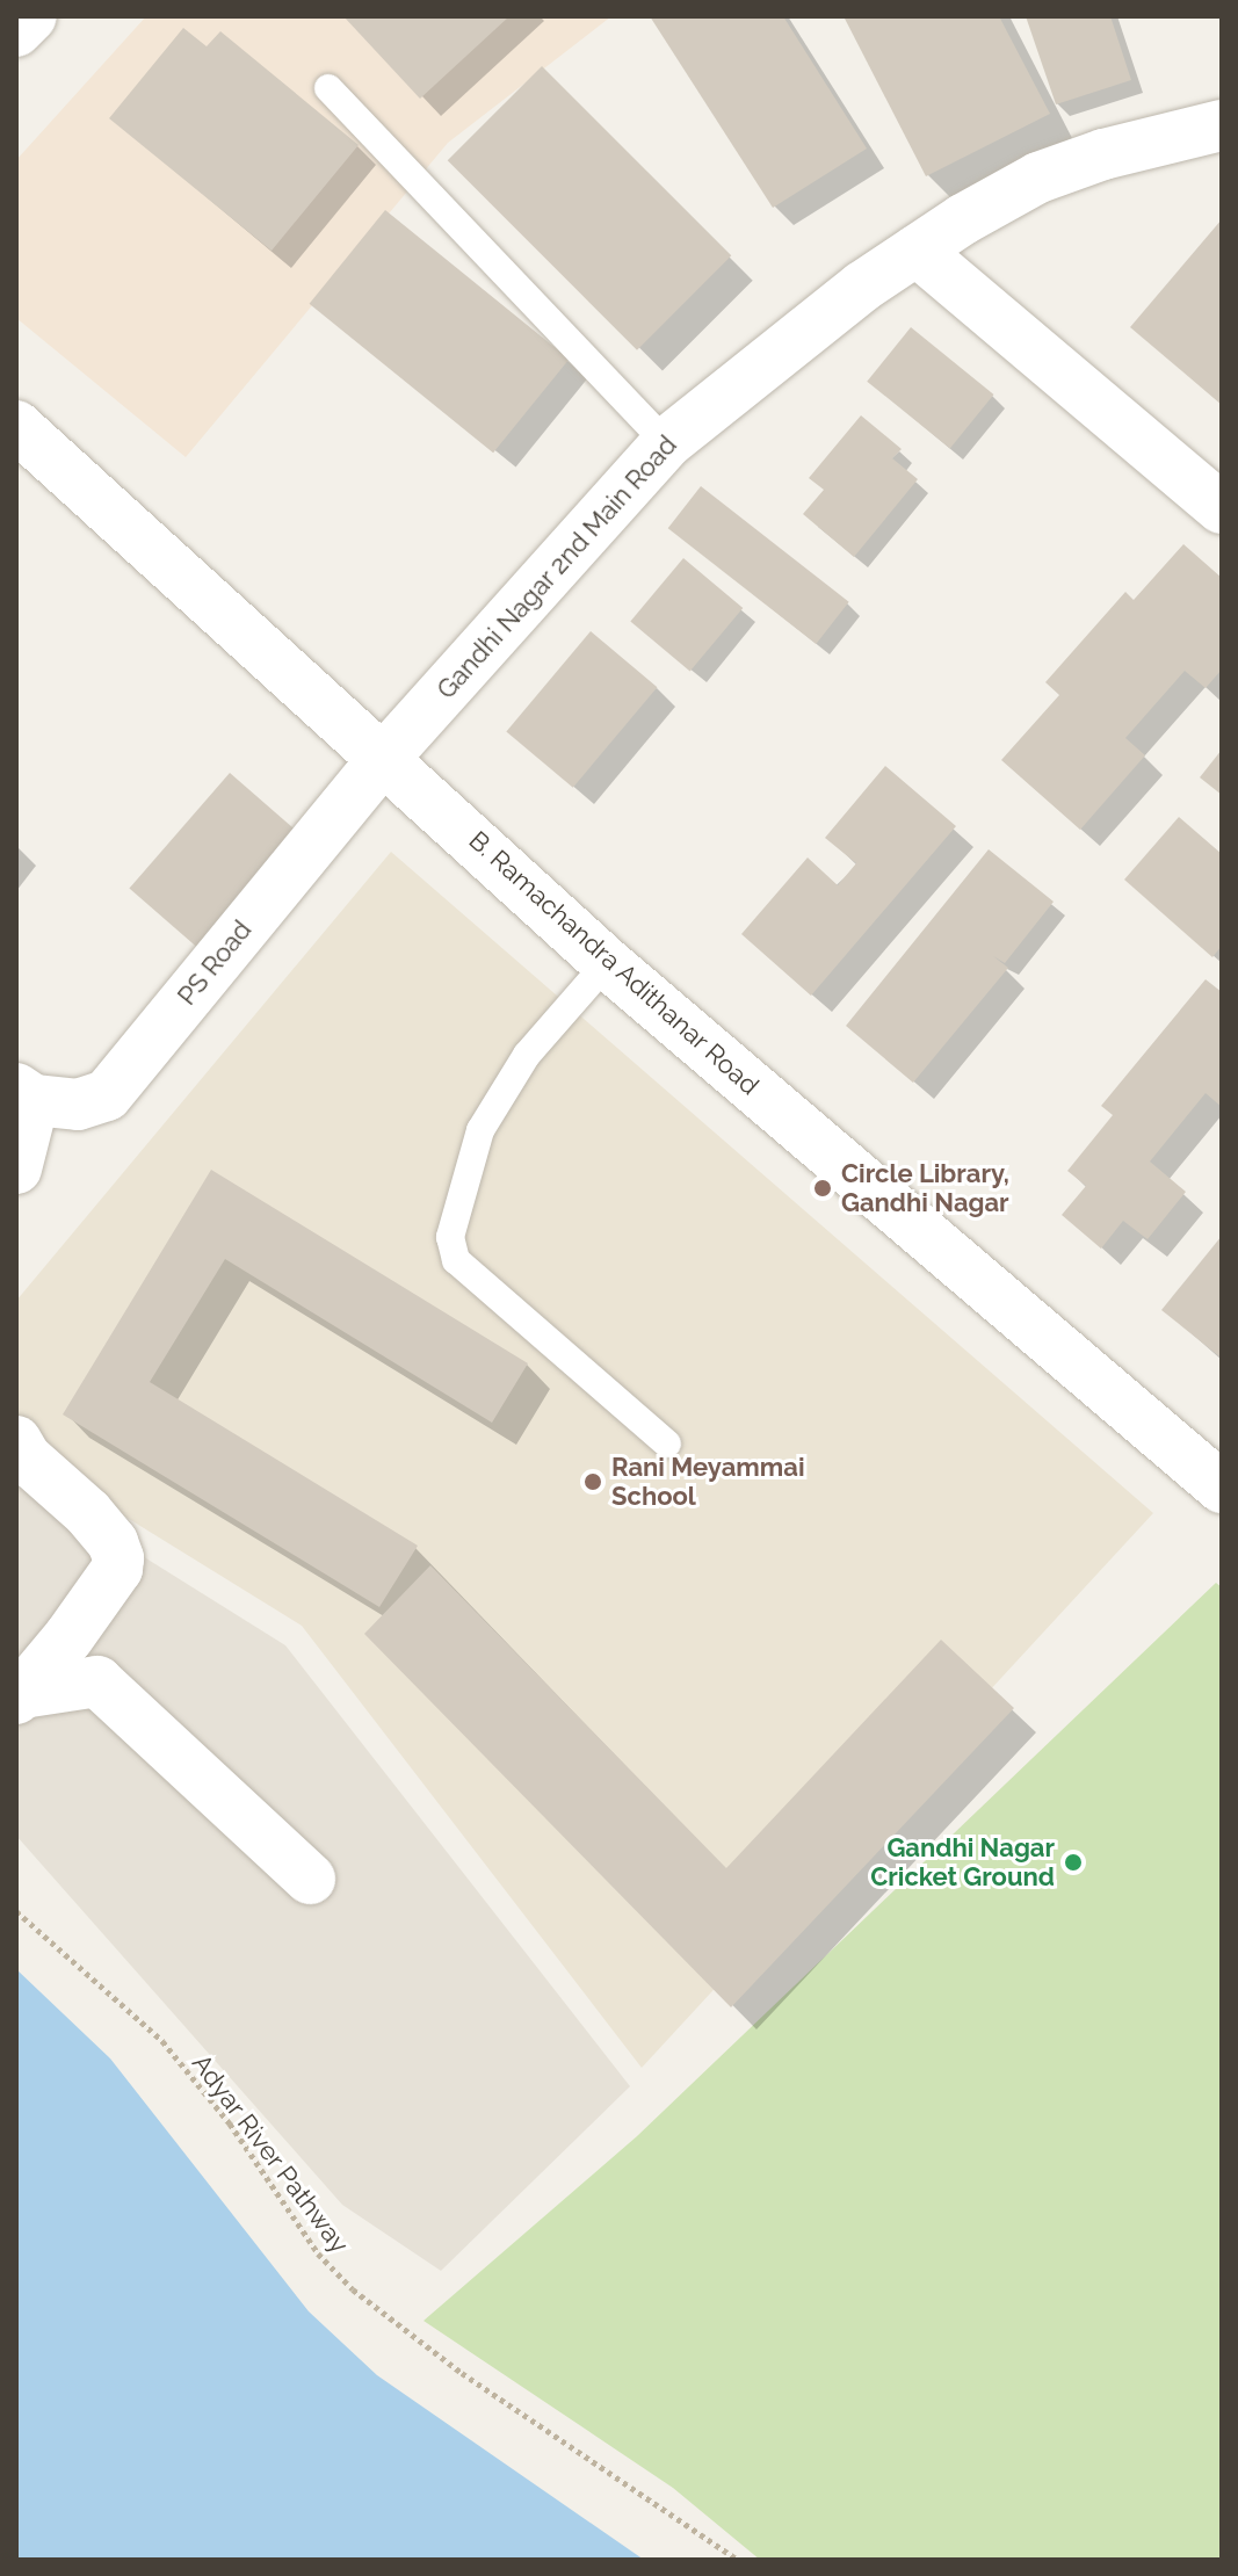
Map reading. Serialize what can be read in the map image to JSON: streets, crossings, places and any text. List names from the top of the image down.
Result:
{
  "streets": {
    "street": ["Gandhi Nagar 2nd Main Road", "PS Road", "B. Ramachandra Adithanar Road"],
    "path": ["Adyar River Pathway"]
  },
  "crossings": [
    ["Gandhi Nagar 2nd Main Road", "PS Road"],
    ["Gandhi Nagar 2nd Main Road", "B. Ramachandra Adithanar Road"],
    ["PS Road", "B. Ramachandra Adithanar Road"]
  ],
  "places": ["Circle Library, Gandhi Nagar", "Rani Meyammai School", "Gandhi Nagar Cricket Ground"]
}
